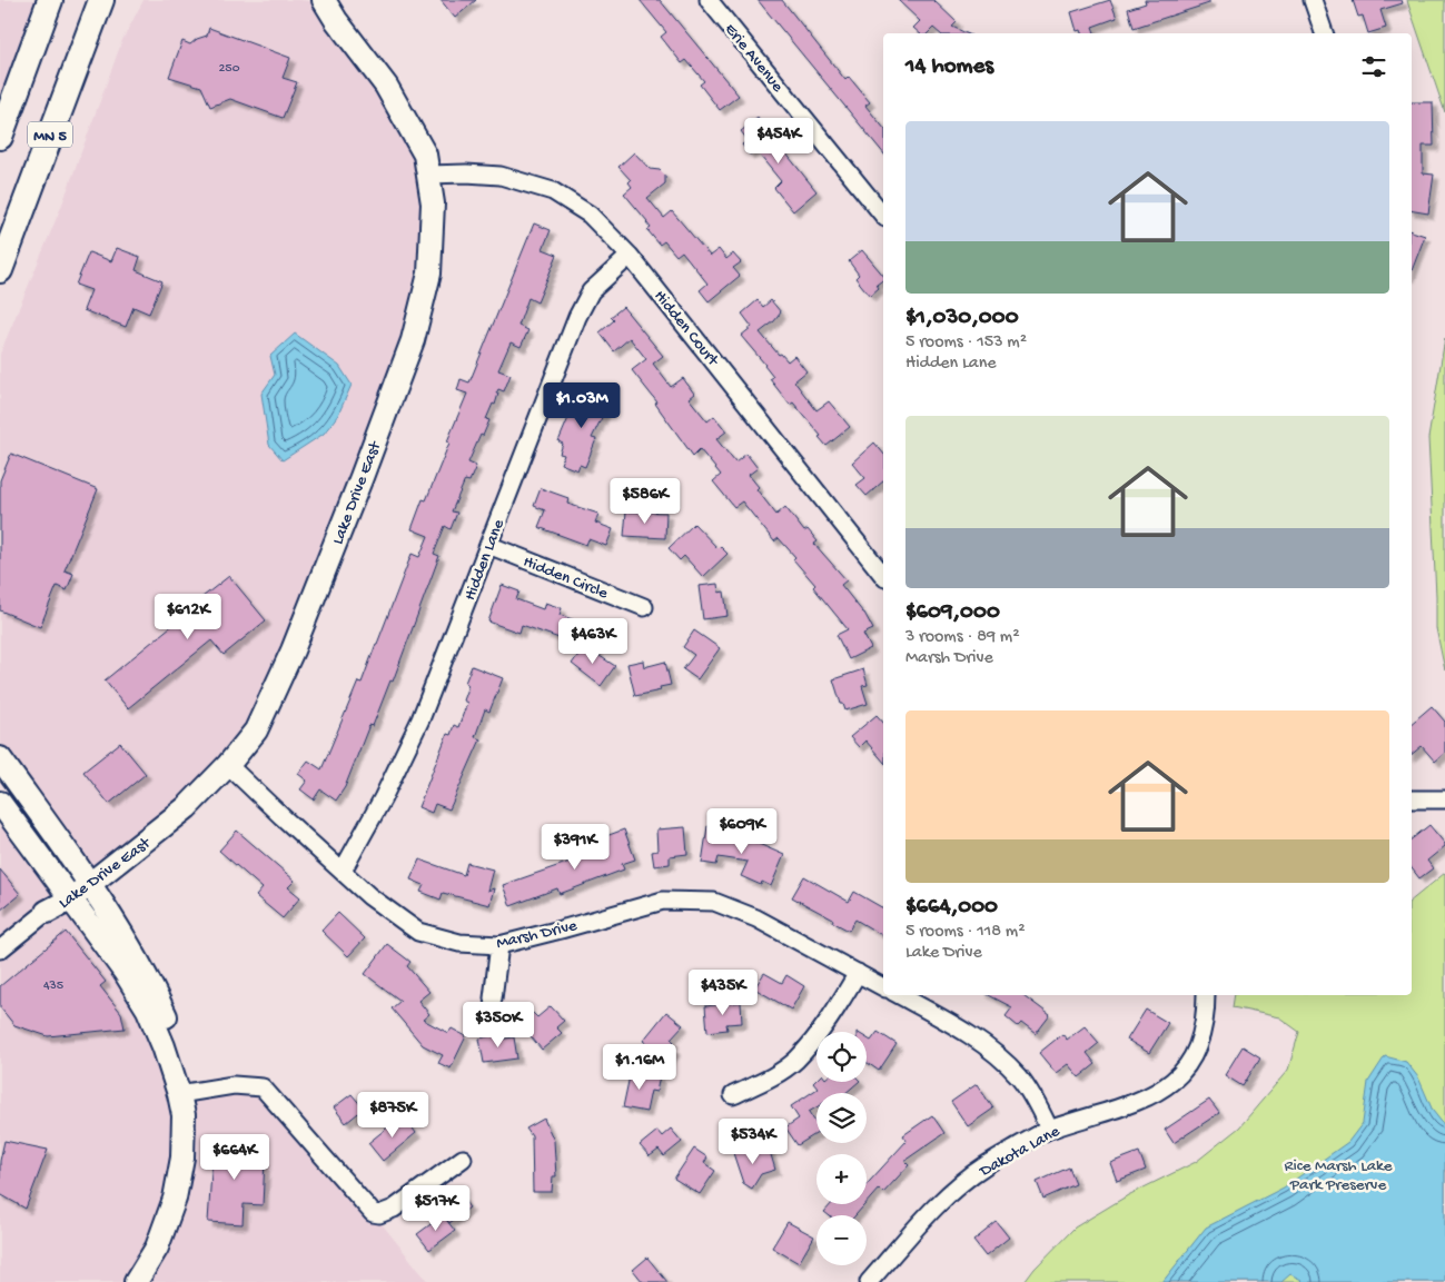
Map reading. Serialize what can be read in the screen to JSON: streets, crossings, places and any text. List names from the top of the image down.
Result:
{
  "streets": {
    "main road": ["MN 5"],
    "street": [
      "Erie Avenue",
      "Hidden Court",
      "Lake Drive East",
      "Hidden Lane",
      "Hidden Circle",
      "Marsh Drive",
      "Dakota Lane"
    ]
  },
  "crossings": [
    ["Hidden Court", "Lake Drive East"],
    ["Hidden Court", "Hidden Lane"],
    ["Lake Drive East", "Marsh Drive"],
    ["Hidden Lane", "Hidden Circle"],
    ["Hidden Lane", "Marsh Drive"]
  ],
  "parks": ["Rice Marsh Lake Park Preserve"],
  "house_numbers": ["250", "435"],
  "page": {
    "heading": "14 homes",
    "list": [
      {
        "name": "$1,030,000",
        "note": "5 rooms · 153 m² · Hidden Lane"
      },
      {
        "name": "$609,000",
        "note": "3 rooms · 89 m² · Marsh Drive"
      },
      {
        "name": "$664,000",
        "note": "5 rooms · 118 m² · Lake Drive"
      }
    ],
    "price": [
      "$454K",
      "$1.03M",
      "$586K",
      "$612K",
      "$463K",
      "$609K",
      "$391K",
      "$435K",
      "$350K",
      "$1.16M",
      "$875K",
      "$534K",
      "$664K",
      "$517K"
    ],
    "map_buttons": ["+", "−"]
  }
}
